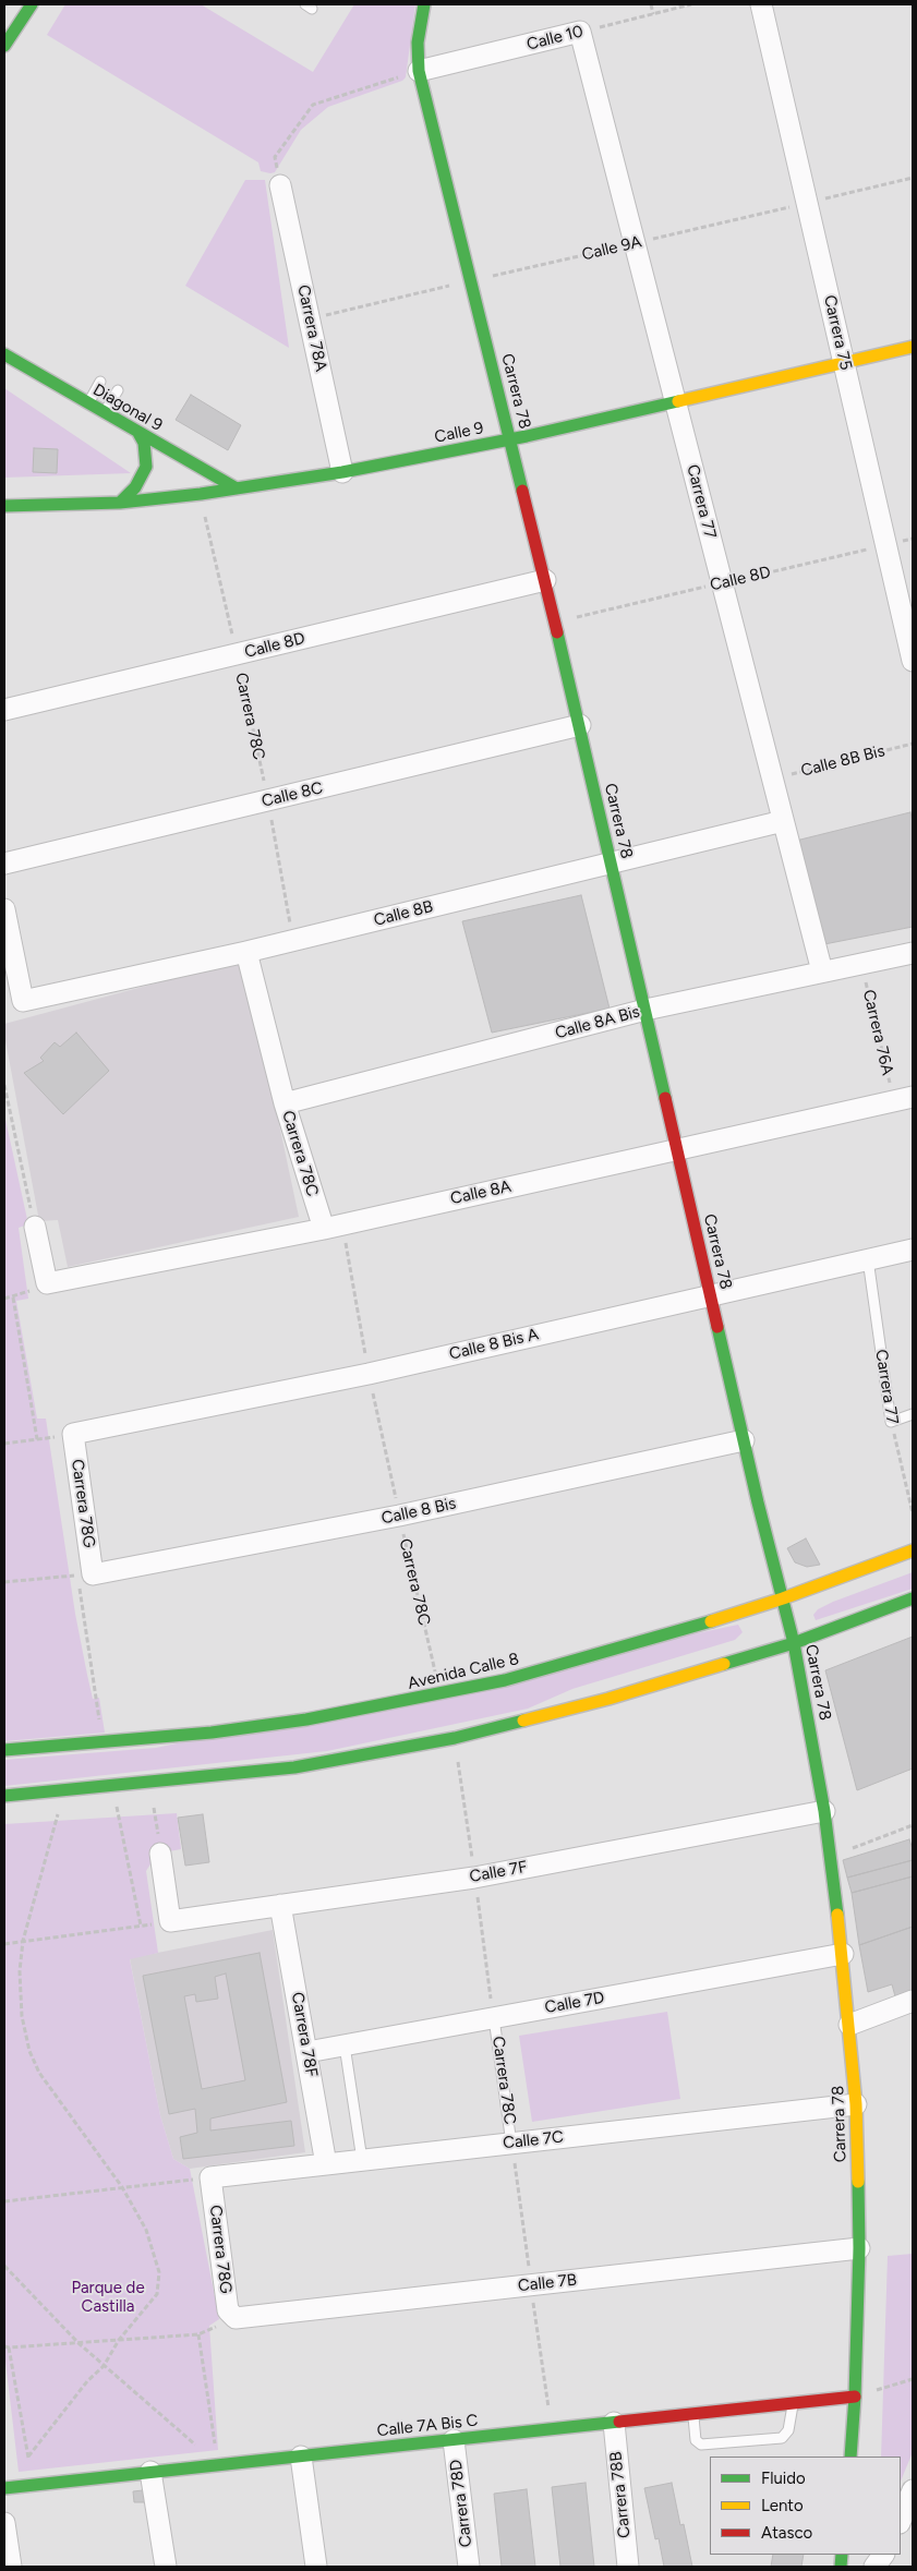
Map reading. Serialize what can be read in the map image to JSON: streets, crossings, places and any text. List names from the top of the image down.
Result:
{
  "streets": {
    "street": [
      "Calle 10",
      "Carrera 78A",
      "Carrera 75",
      "Carrera 78",
      "Diagonal 9",
      "Calle 9",
      "Carrera 77",
      "Calle 8D",
      "Carrera 78C",
      "Calle 8C",
      "Calle 8B",
      "Calle 8A Bis",
      "Calle 8A",
      "Calle 8 Bis A",
      "Carrera 78G",
      "Calle 8 Bis",
      "Avenida Calle 8",
      "Calle 7F",
      "Calle 7D",
      "Carrera 78F",
      "Calle 7C",
      "Calle 7B",
      "Calle 7A Bis C",
      "Carrera 78B",
      "Carrera 78D"
    ],
    "path": ["Calle 9A", "Calle 8B Bis", "Carrera 76A"]
  },
  "crossings": [
    ["Calle 10", "Carrera 78"],
    ["Calle 10", "Carrera 77"],
    ["Calle 9A", "Carrera 78A"],
    ["Calle 9A", "Carrera 75"],
    ["Calle 9A", "Carrera 78"],
    ["Calle 9A", "Carrera 77"],
    ["Carrera 78A", "Calle 9"],
    ["Carrera 75", "Calle 9"],
    ["Carrera 75", "Calle 8D"],
    ["Carrera 78", "Calle 9"],
    ["Carrera 78", "Calle 8D"],
    ["Carrera 78", "Calle 8C"],
    ["Carrera 78", "Calle 8B"],
    ["Carrera 78", "Calle 8A Bis"],
    ["Carrera 78", "Calle 8A"],
    ["Carrera 78", "Calle 8 Bis A"],
    ["Carrera 78", "Calle 8 Bis"],
    ["Carrera 78", "Avenida Calle 8"],
    ["Carrera 78", "Calle 7F"],
    ["Carrera 78", "Calle 7D"],
    ["Carrera 78", "Calle 7C"],
    ["Carrera 78", "Calle 7B"],
    ["Carrera 78", "Calle 7A Bis C"],
    ["Diagonal 9", "Calle 9"],
    ["Calle 9", "Carrera 77"],
    ["Calle 9", "Carrera 78C"],
    ["Carrera 77", "Calle 8D"],
    ["Carrera 77", "Calle 8B Bis"],
    ["Carrera 77", "Calle 8B"],
    ["Carrera 77", "Calle 8A Bis"],
    ["Carrera 77", "Calle 8 Bis A"],
    ["Calle 8D", "Carrera 78C"],
    ["Carrera 78C", "Calle 8C"],
    ["Carrera 78C", "Calle 8B"],
    ["Carrera 78C", "Calle 8A Bis"],
    ["Carrera 78C", "Calle 8A"],
    ["Carrera 78C", "Calle 8 Bis A"],
    ["Carrera 78C", "Calle 8 Bis"],
    ["Carrera 78C", "Avenida Calle 8"],
    ["Carrera 78C", "Calle 7D"],
    ["Carrera 78C", "Calle 7C"],
    ["Calle 8A Bis", "Carrera 76A"],
    ["Carrera 76A", "Calle 8A"],
    ["Calle 8 Bis A", "Carrera 78G"],
    ["Carrera 78G", "Calle 8 Bis"],
    ["Carrera 78G", "Calle 7C"],
    ["Carrera 78G", "Calle 7B"],
    ["Calle 7F", "Carrera 78F"],
    ["Calle 7D", "Carrera 78F"],
    ["Carrera 78F", "Calle 7C"],
    ["Calle 7A Bis C", "Carrera 78B"],
    ["Calle 7A Bis C", "Carrera 78D"]
  ],
  "parks": ["Parque de Castilla"],
  "legend": ["Fluido", "Lento", "Atasco"]
}
